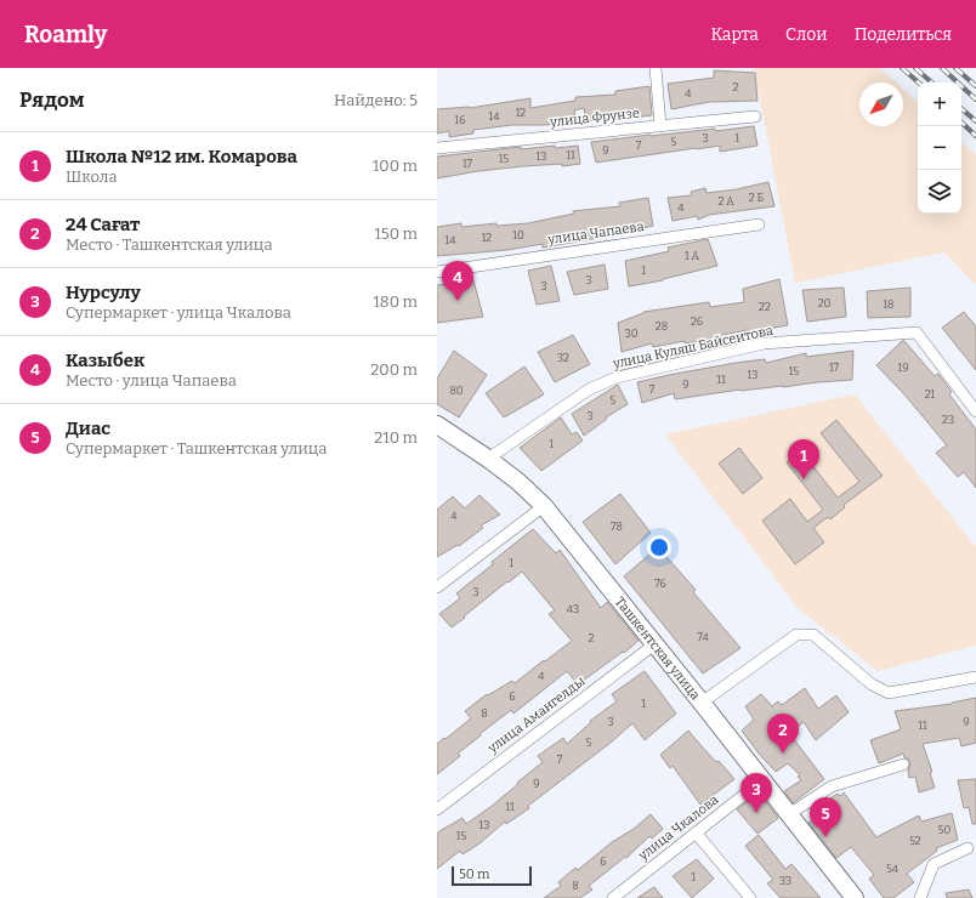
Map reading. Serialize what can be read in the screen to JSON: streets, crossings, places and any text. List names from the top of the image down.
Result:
{
  "streets": {
    "main road": ["Ташкентская улица"],
    "street": [
      "улица Фрунзе",
      "улица Чапаева",
      "улица Куляш Байсеитова",
      "улица Амангелды",
      "улица Чкалова"
    ]
  },
  "crossings": [
    ["улица Куляш Байсеитова", "Ташкентская улица"],
    ["Ташкентская улица", "улица Амангелды"],
    ["Ташкентская улица", "улица Чкалова"]
  ],
  "house_numbers": [
    "2",
    "4",
    "12",
    "14",
    "16",
    "3",
    "1",
    "5",
    "7",
    "9",
    "11",
    "13",
    "15",
    "17",
    "2 Б",
    "2 А",
    "4",
    "10",
    "12",
    "14",
    "1 А",
    "1",
    "3",
    "3",
    "20",
    "18",
    "22",
    "26",
    "28",
    "30",
    "32",
    "17",
    "19",
    "15",
    "13",
    "11",
    "9",
    "7",
    "80",
    "21",
    "5",
    "3",
    "23",
    "1",
    "4",
    "78",
    "1",
    "76",
    "3",
    "43",
    "74",
    "2",
    "4",
    "6",
    "1",
    "8",
    "3",
    "9",
    "11",
    "5",
    "7",
    "9",
    "11",
    "13",
    "50",
    "15",
    "52",
    "6",
    "54",
    "1",
    "33",
    "8"
  ],
  "scale_bar": "50 m",
  "north": "bottom left",
  "page": {
    "header": "Roamly",
    "nav": ["Карта", "Слои", "Поделиться"],
    "heading": ["Рядом", "Найдено: 5"],
    "map_buttons": ["+", "−"],
    "list": [
      {
        "mark": "1",
        "name": "Школа №12 им. Комарова",
        "note": "Школа",
        "value": "100 m"
      },
      {
        "mark": "2",
        "name": "24 Сағат",
        "note": "Место · Ташкентская улица",
        "value": "150 m"
      },
      {
        "mark": "3",
        "name": "Нурсулу",
        "note": "Супермаркет · улица Чкалова",
        "value": "180 m"
      },
      {
        "mark": "4",
        "name": "Казыбек",
        "note": "Место · улица Чапаева",
        "value": "200 m"
      },
      {
        "mark": "5",
        "name": "Диас",
        "note": "Супермаркет · Ташкентская улица",
        "value": "210 m"
      }
    ],
    "pins": [
      "4",
      "1",
      "2",
      "3",
      "5"
    ],
    "scale": "50 m"
  }
}
